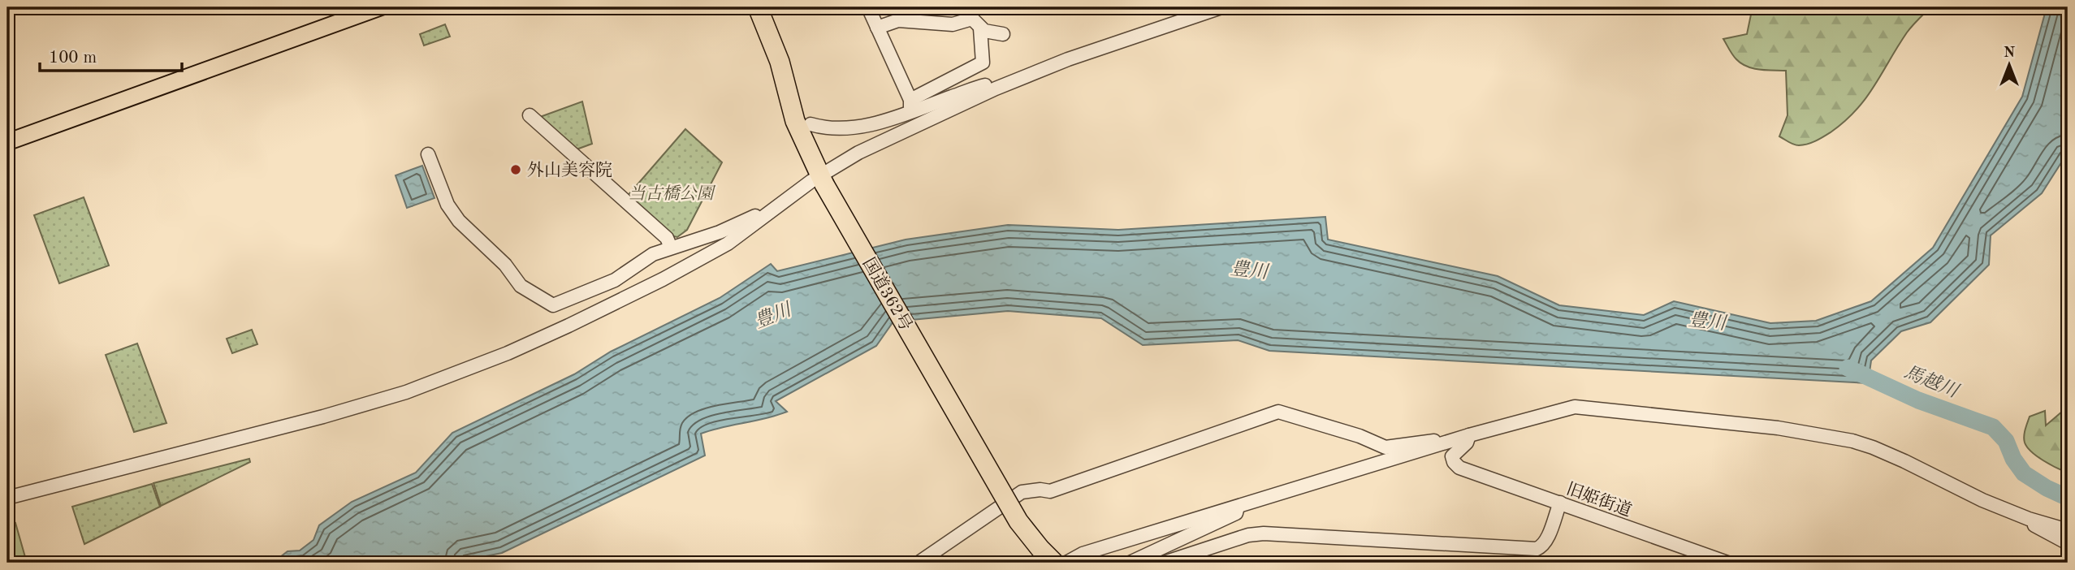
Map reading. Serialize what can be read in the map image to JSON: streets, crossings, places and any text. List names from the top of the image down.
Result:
{
  "streets": {
    "highway": ["国道362号"],
    "street": ["旧姫街道"]
  },
  "water": ["豊川", "馬越川"],
  "parks": ["当古橋公園"],
  "places": ["外山美容院"],
  "scale_bar": "100 m",
  "north": "top"
}
